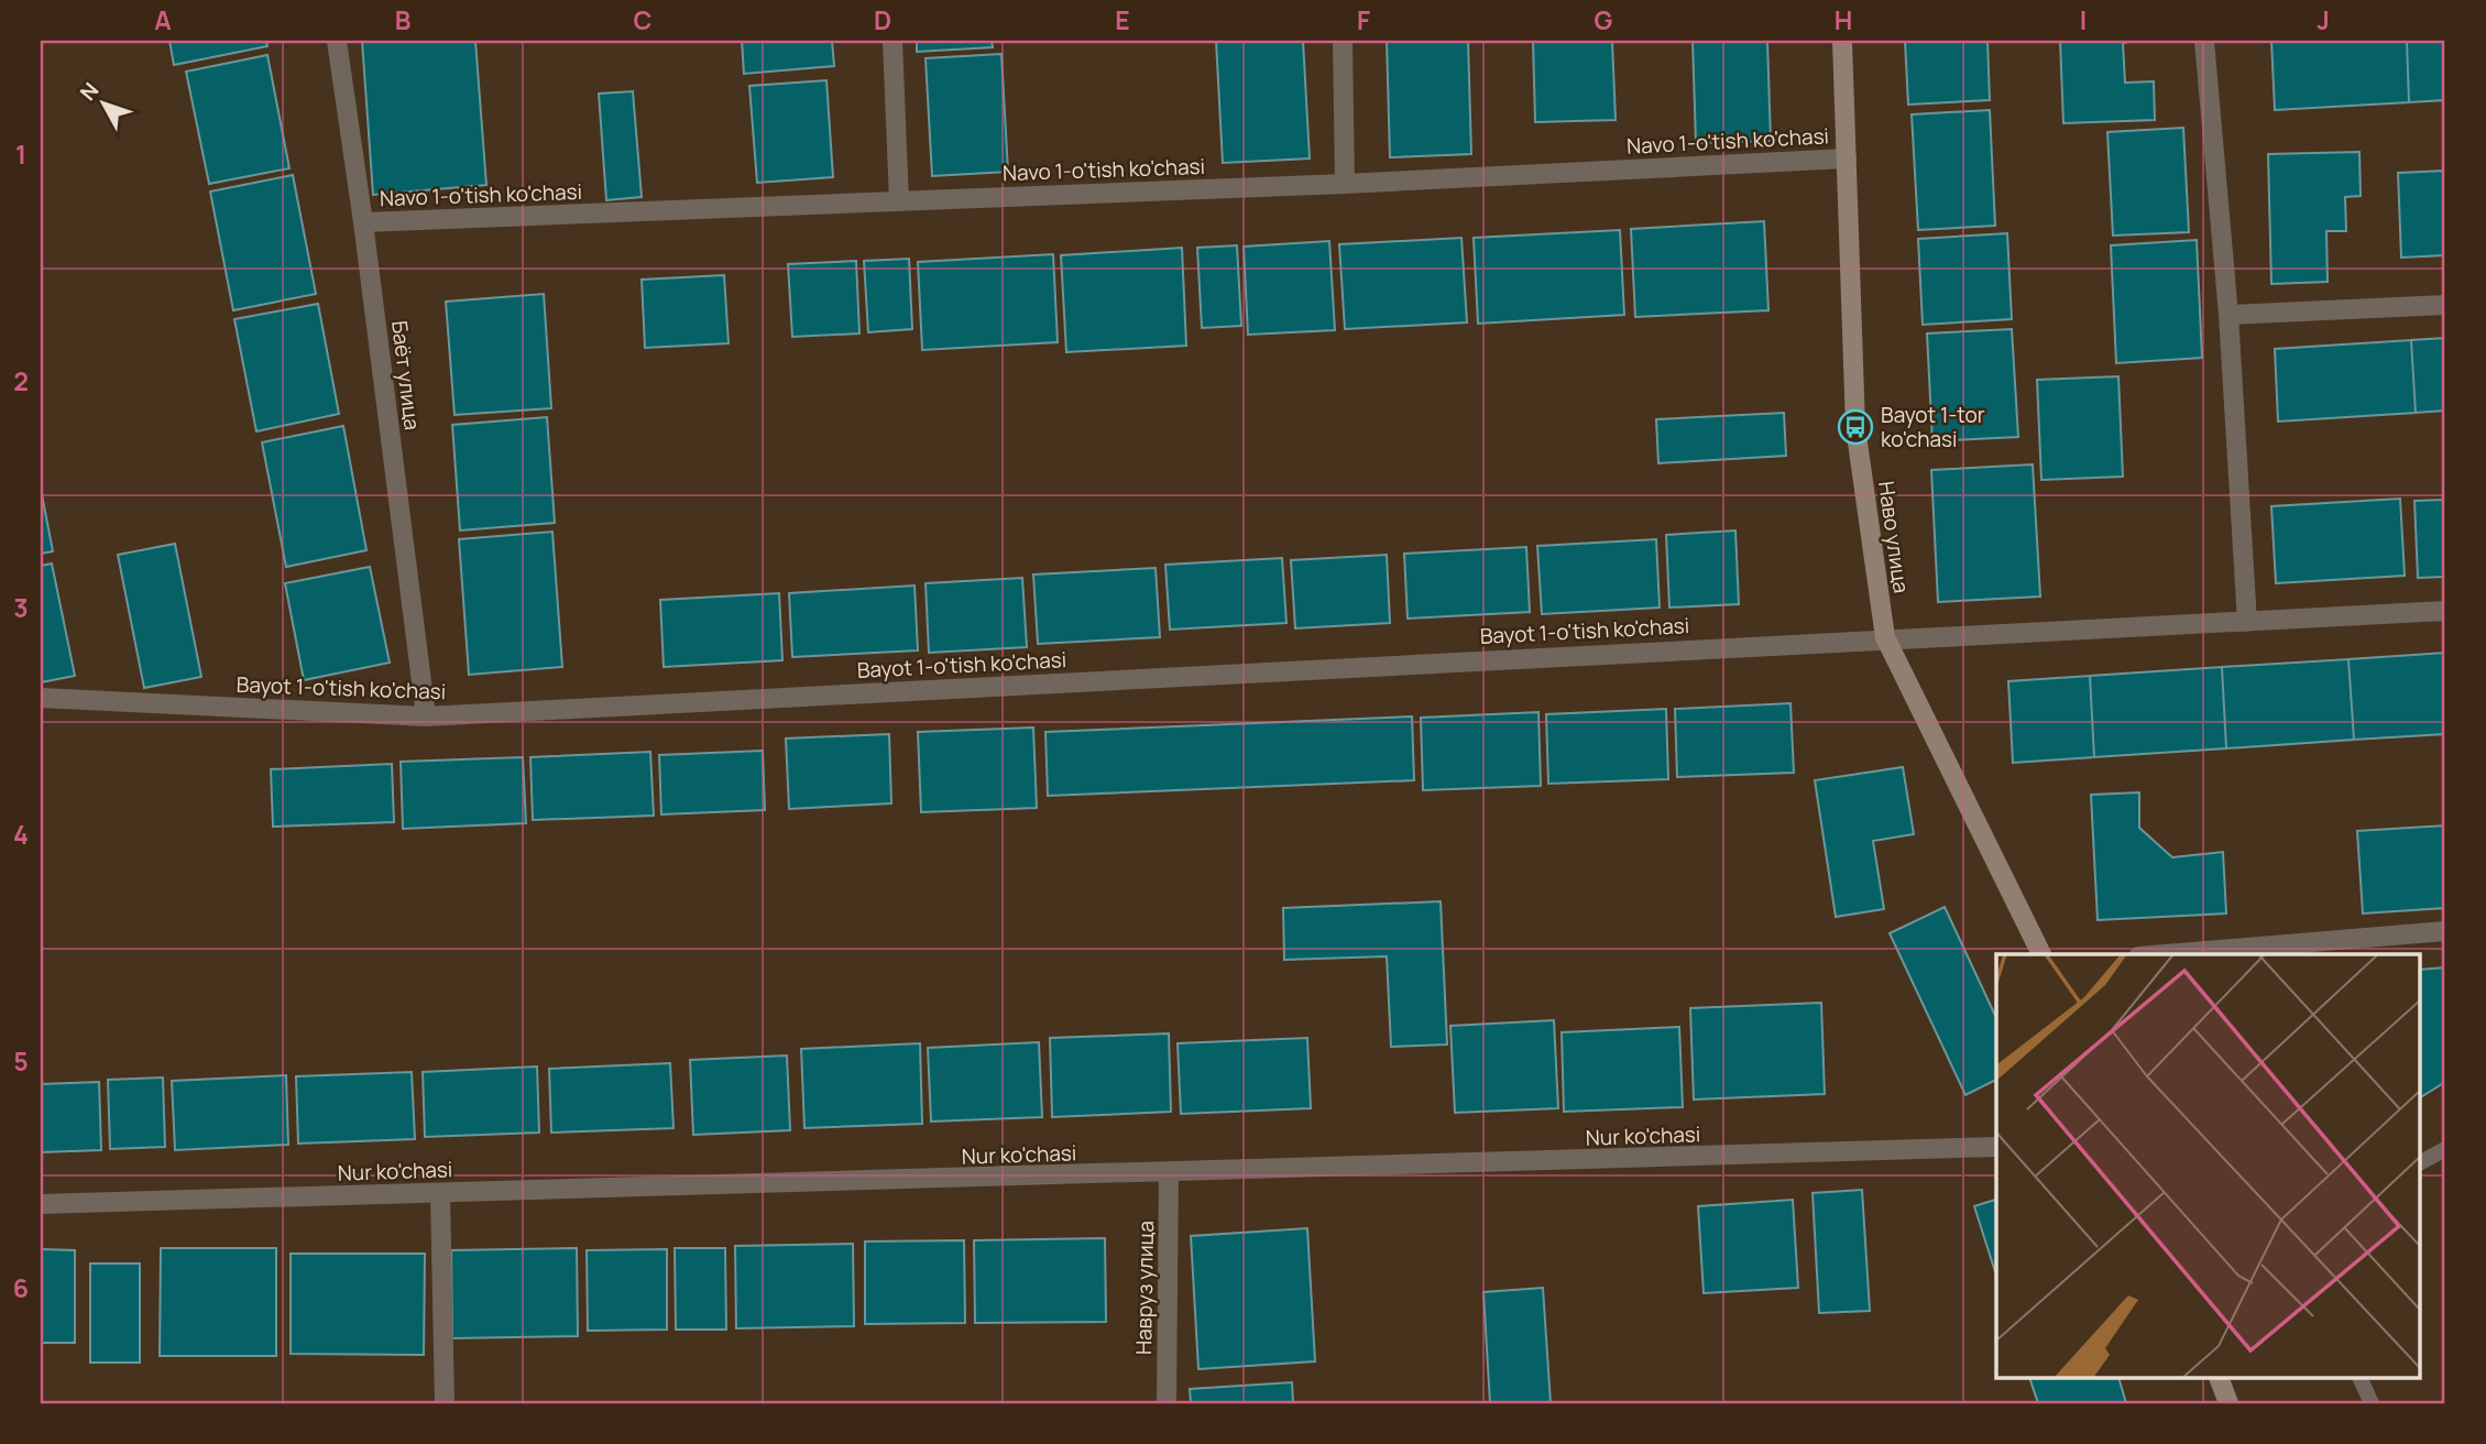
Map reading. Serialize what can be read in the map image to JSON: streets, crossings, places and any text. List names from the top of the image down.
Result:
{
  "streets": {
    "street": [
      "Navo 1-o'tish ko'chasi",
      "Баёт улица",
      "Наво улица",
      "Bayot 1-o'tish ko'chasi",
      "Nur ko'chasi",
      "Навруз улица"
    ]
  },
  "crossings": [
    ["Navo 1-o'tish ko'chasi", "Баёт улица"],
    ["Navo 1-o'tish ko'chasi", "Наво улица"],
    ["Баёт улица", "Bayot 1-o'tish ko'chasi"],
    ["Наво улица", "Bayot 1-o'tish ko'chasi"],
    ["Nur ko'chasi", "Навруз улица"]
  ],
  "places": {
    "bus stop": ["Bayot 1-tor ko'chasi"]
  },
  "north": "top left",
  "grid": {
    "columns": [
      "A",
      "B",
      "C",
      "D",
      "E",
      "F",
      "G",
      "H",
      "I",
      "J"
    ],
    "rows": [
      "1",
      "2",
      "3",
      "4",
      "5",
      "6"
    ]
  }
}
